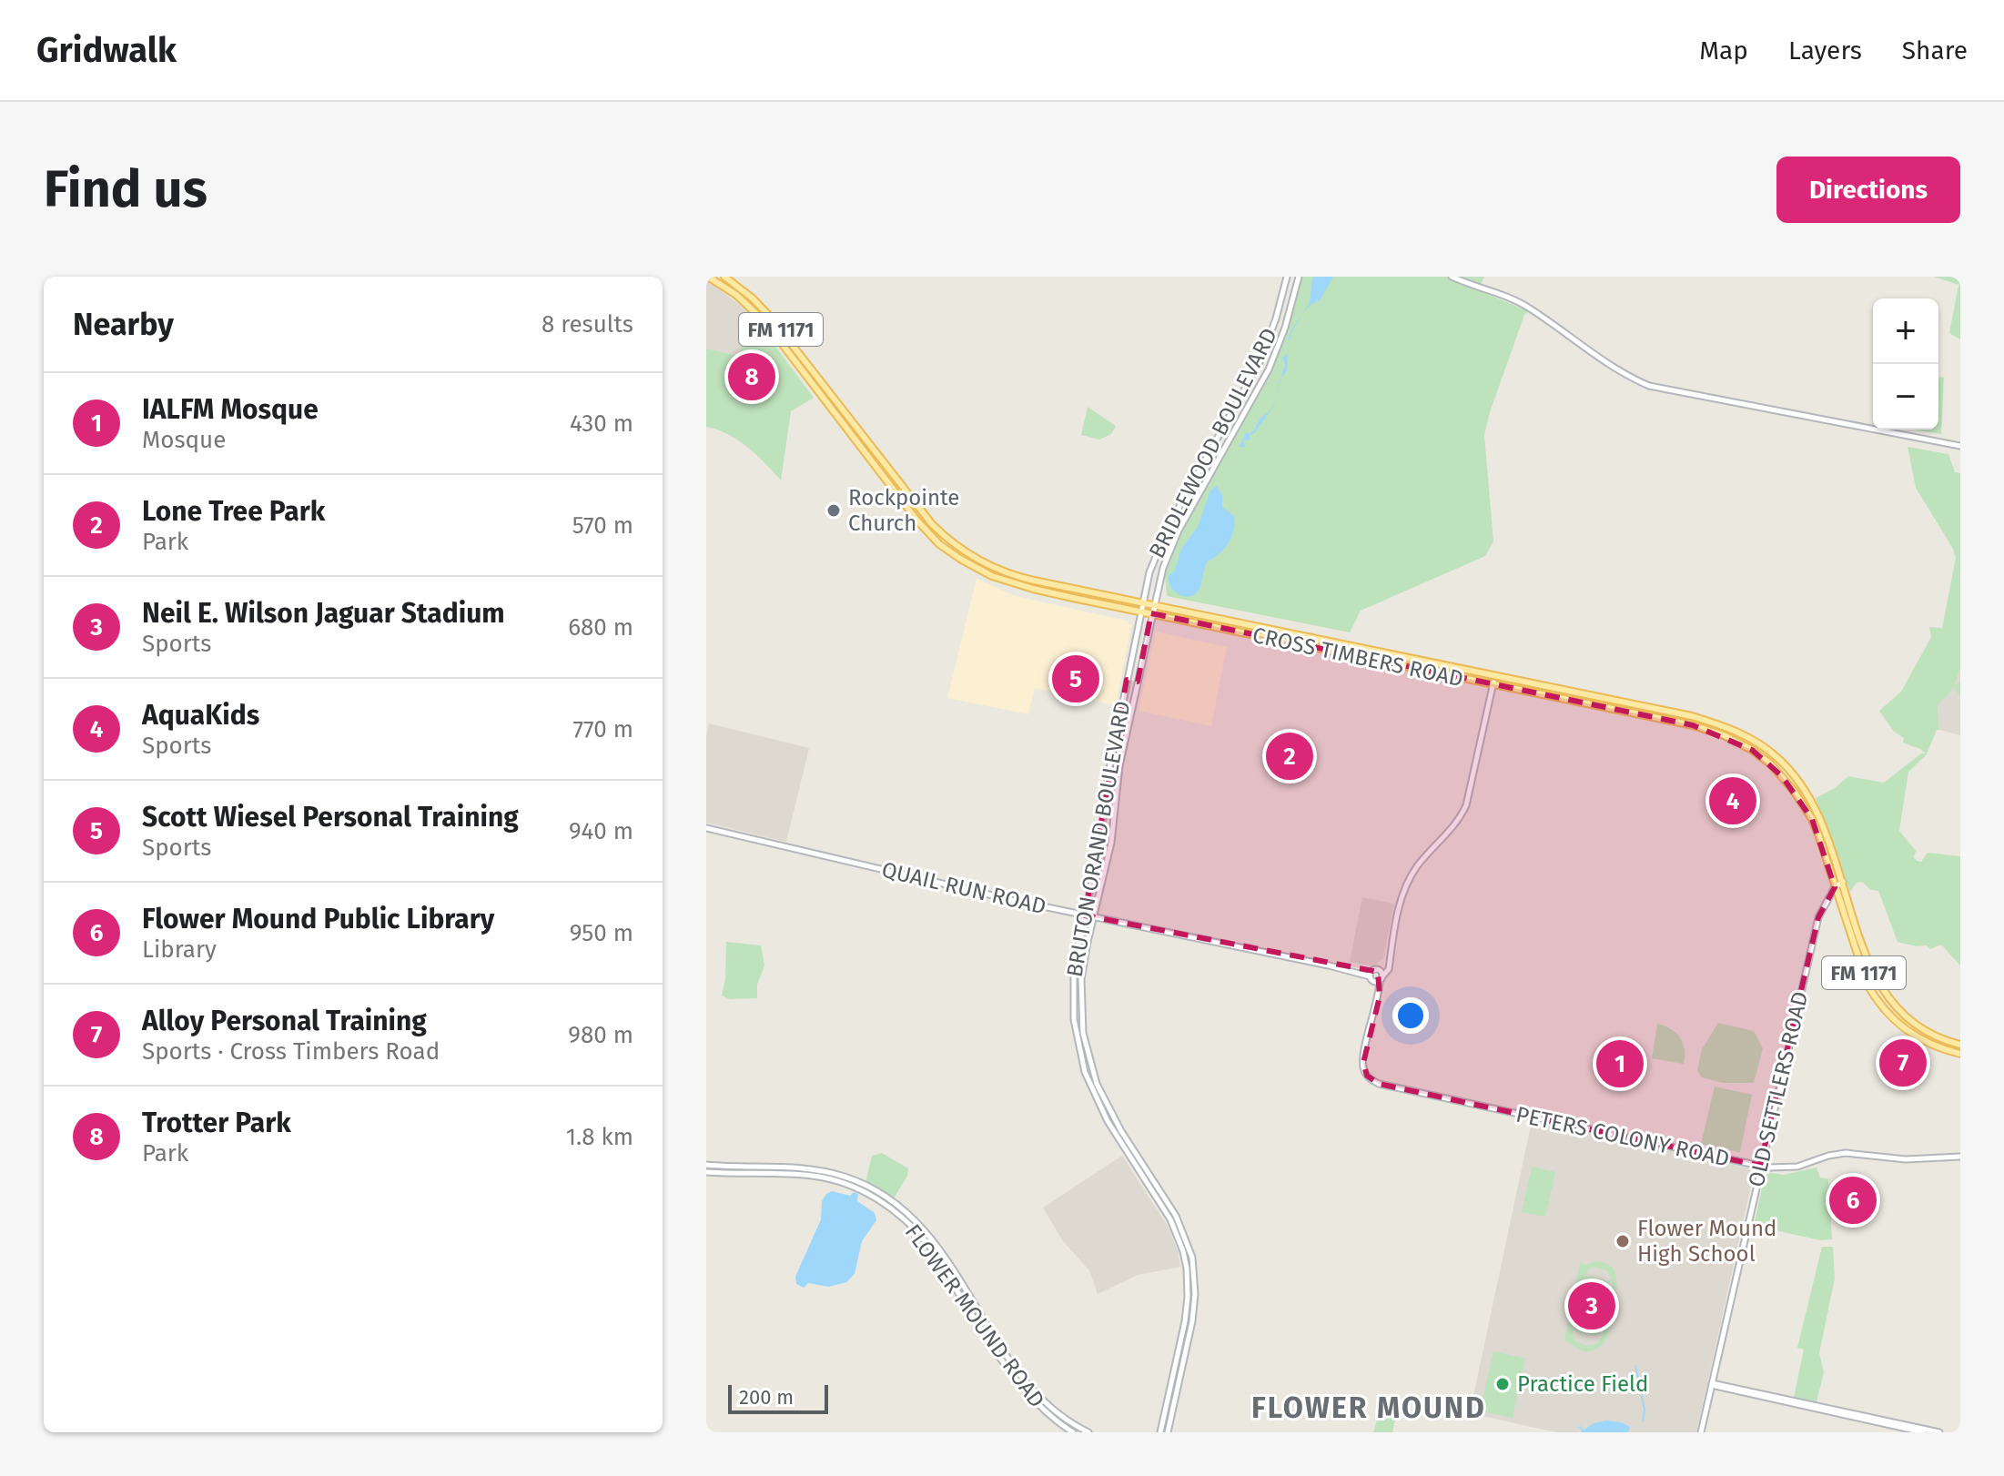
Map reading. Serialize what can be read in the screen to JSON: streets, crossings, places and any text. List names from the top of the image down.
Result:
{
  "streets": {
    "main road": [
      "FM 1171",
      "BRIDLEWOOD BOULEVARD",
      "CROSS TIMBERS ROAD",
      "BRUTON ORAND BOULEVARD",
      "QUAIL RUN ROAD",
      "OLD SETTLERS ROAD",
      "PETERS COLONY ROAD",
      "FLOWER MOUND ROAD"
    ]
  },
  "crossings": [
    ["BRIDLEWOOD BOULEVARD", "CROSS TIMBERS ROAD"],
    ["BRIDLEWOOD BOULEVARD", "BRUTON ORAND BOULEVARD"],
    ["CROSS TIMBERS ROAD", "BRUTON ORAND BOULEVARD"],
    ["CROSS TIMBERS ROAD", "OLD SETTLERS ROAD"],
    ["BRUTON ORAND BOULEVARD", "QUAIL RUN ROAD"],
    ["QUAIL RUN ROAD", "PETERS COLONY ROAD"],
    ["OLD SETTLERS ROAD", "PETERS COLONY ROAD"]
  ],
  "districts": ["FLOWER MOUND"],
  "places": ["Rockpointe Church", "Flower Mound High School", "Practice Field"],
  "scale_bar": "200 m",
  "page": {
    "header": "Gridwalk",
    "nav": ["Map", "Layers", "Share"],
    "buttons": "Directions",
    "title": "Find us",
    "heading": ["Nearby", "8 results"],
    "map_buttons": ["+", "−"],
    "pins": [
      "8",
      "5",
      "2",
      "4",
      "7",
      "1",
      "6",
      "3"
    ],
    "list": [
      {
        "mark": "1",
        "name": "IALFM Mosque",
        "note": "Mosque",
        "value": "430 m"
      },
      {
        "mark": "2",
        "name": "Lone Tree Park",
        "note": "Park",
        "value": "570 m"
      },
      {
        "mark": "3",
        "name": "Neil E. Wilson Jaguar Stadium",
        "note": "Sports",
        "value": "680 m"
      },
      {
        "mark": "4",
        "name": "AquaKids",
        "note": "Sports",
        "value": "770 m"
      },
      {
        "mark": "5",
        "name": "Scott Wiesel Personal Training",
        "note": "Sports",
        "value": "940 m"
      },
      {
        "mark": "6",
        "name": "Flower Mound Public Library",
        "note": "Library",
        "value": "950 m"
      },
      {
        "mark": "7",
        "name": "Alloy Personal Training",
        "note": "Sports · Cross Timbers Road",
        "value": "980 m"
      },
      {
        "mark": "8",
        "name": "Trotter Park",
        "note": "Park",
        "value": "1.8 km"
      }
    ],
    "scale": "200 m"
  }
}
